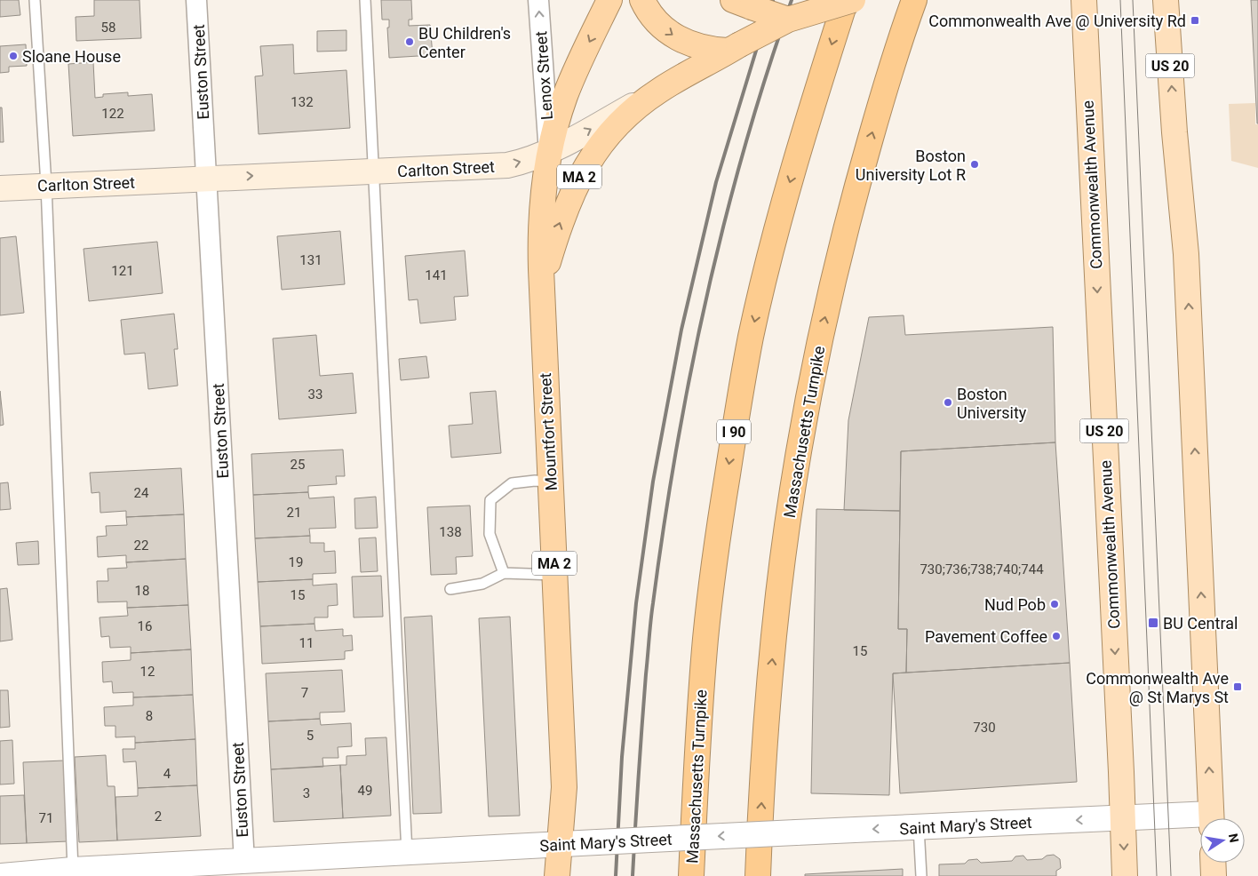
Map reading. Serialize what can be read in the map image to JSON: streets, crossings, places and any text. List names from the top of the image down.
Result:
{
  "streets": {
    "highway": [
      "Carlton Street",
      "MA 2",
      "Mountfort Street",
      "I 90",
      "Massachusetts Turnpike"
    ],
    "main road": ["US 20", "Commonwealth Avenue"],
    "street": ["Euston Street", "Lenox Street", "Saint Mary's Street"]
  },
  "crossings": [
    ["Euston Street", "Carlton Street"],
    ["Euston Street", "Saint Mary's Street"],
    ["Lenox Street", "Carlton Street"],
    ["Lenox Street", "Mountfort Street"],
    ["Carlton Street", "MA 2"],
    ["Carlton Street", "Mountfort Street"],
    ["MA 2", "Mountfort Street"],
    ["Commonwealth Avenue", "Saint Mary's Street"],
    ["Mountfort Street", "Saint Mary's Street"]
  ],
  "one_way": ["Lenox Street", "Carlton Street", "Saint Mary's Street"],
  "places": {
    "transit": ["Commonwealth Ave @ University Rd", "BU Central", "Commonwealth Ave @ St Marys St"],
    "other": [
      "BU Children's Center",
      "Sloane House",
      "Boston University Lot R",
      "Boston University",
      "Nud Pob",
      "Pavement Coffee"
    ]
  },
  "house_numbers": [
    "58",
    "132",
    "122",
    "131",
    "121",
    "141",
    "33",
    "25",
    "24",
    "21",
    "138",
    "22",
    "19",
    "730;736;738;740;744",
    "18",
    "15",
    "16",
    "11",
    "15",
    "12",
    "7",
    "8",
    "730",
    "5",
    "4",
    "49",
    "3",
    "2",
    "71"
  ],
  "north": "right"
}
